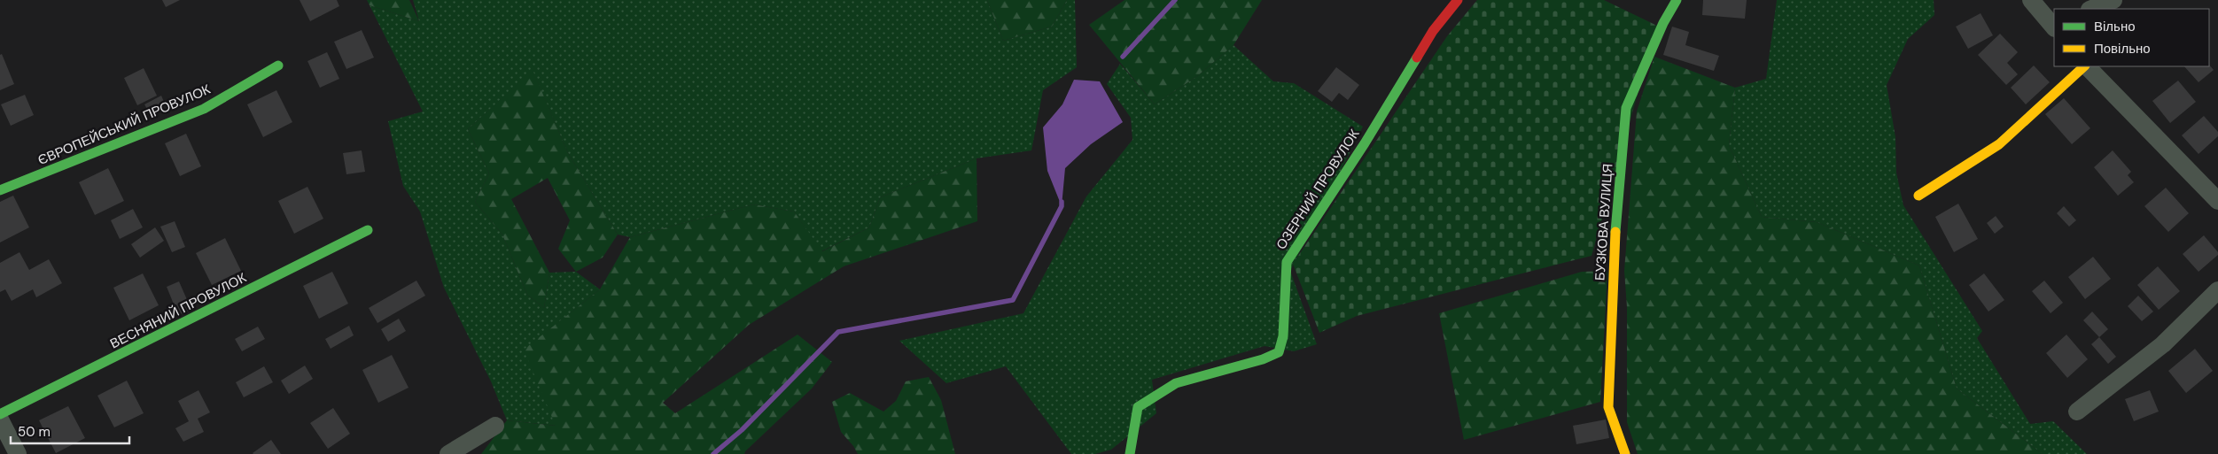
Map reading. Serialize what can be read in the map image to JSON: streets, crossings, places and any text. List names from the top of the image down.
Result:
{
  "streets": {
    "street": [
      "ЄВРОПЕЙСЬКИЙ ПРОВУЛОК",
      "ОЗЕРНИЙ ПРОВУЛОК",
      "БУЗКОВА ВУЛИЦЯ",
      "ВЕСНЯНИЙ ПРОВУЛОК"
    ]
  },
  "legend": ["Вільно", "Повільно"],
  "scale_bar": "50 m"
}
